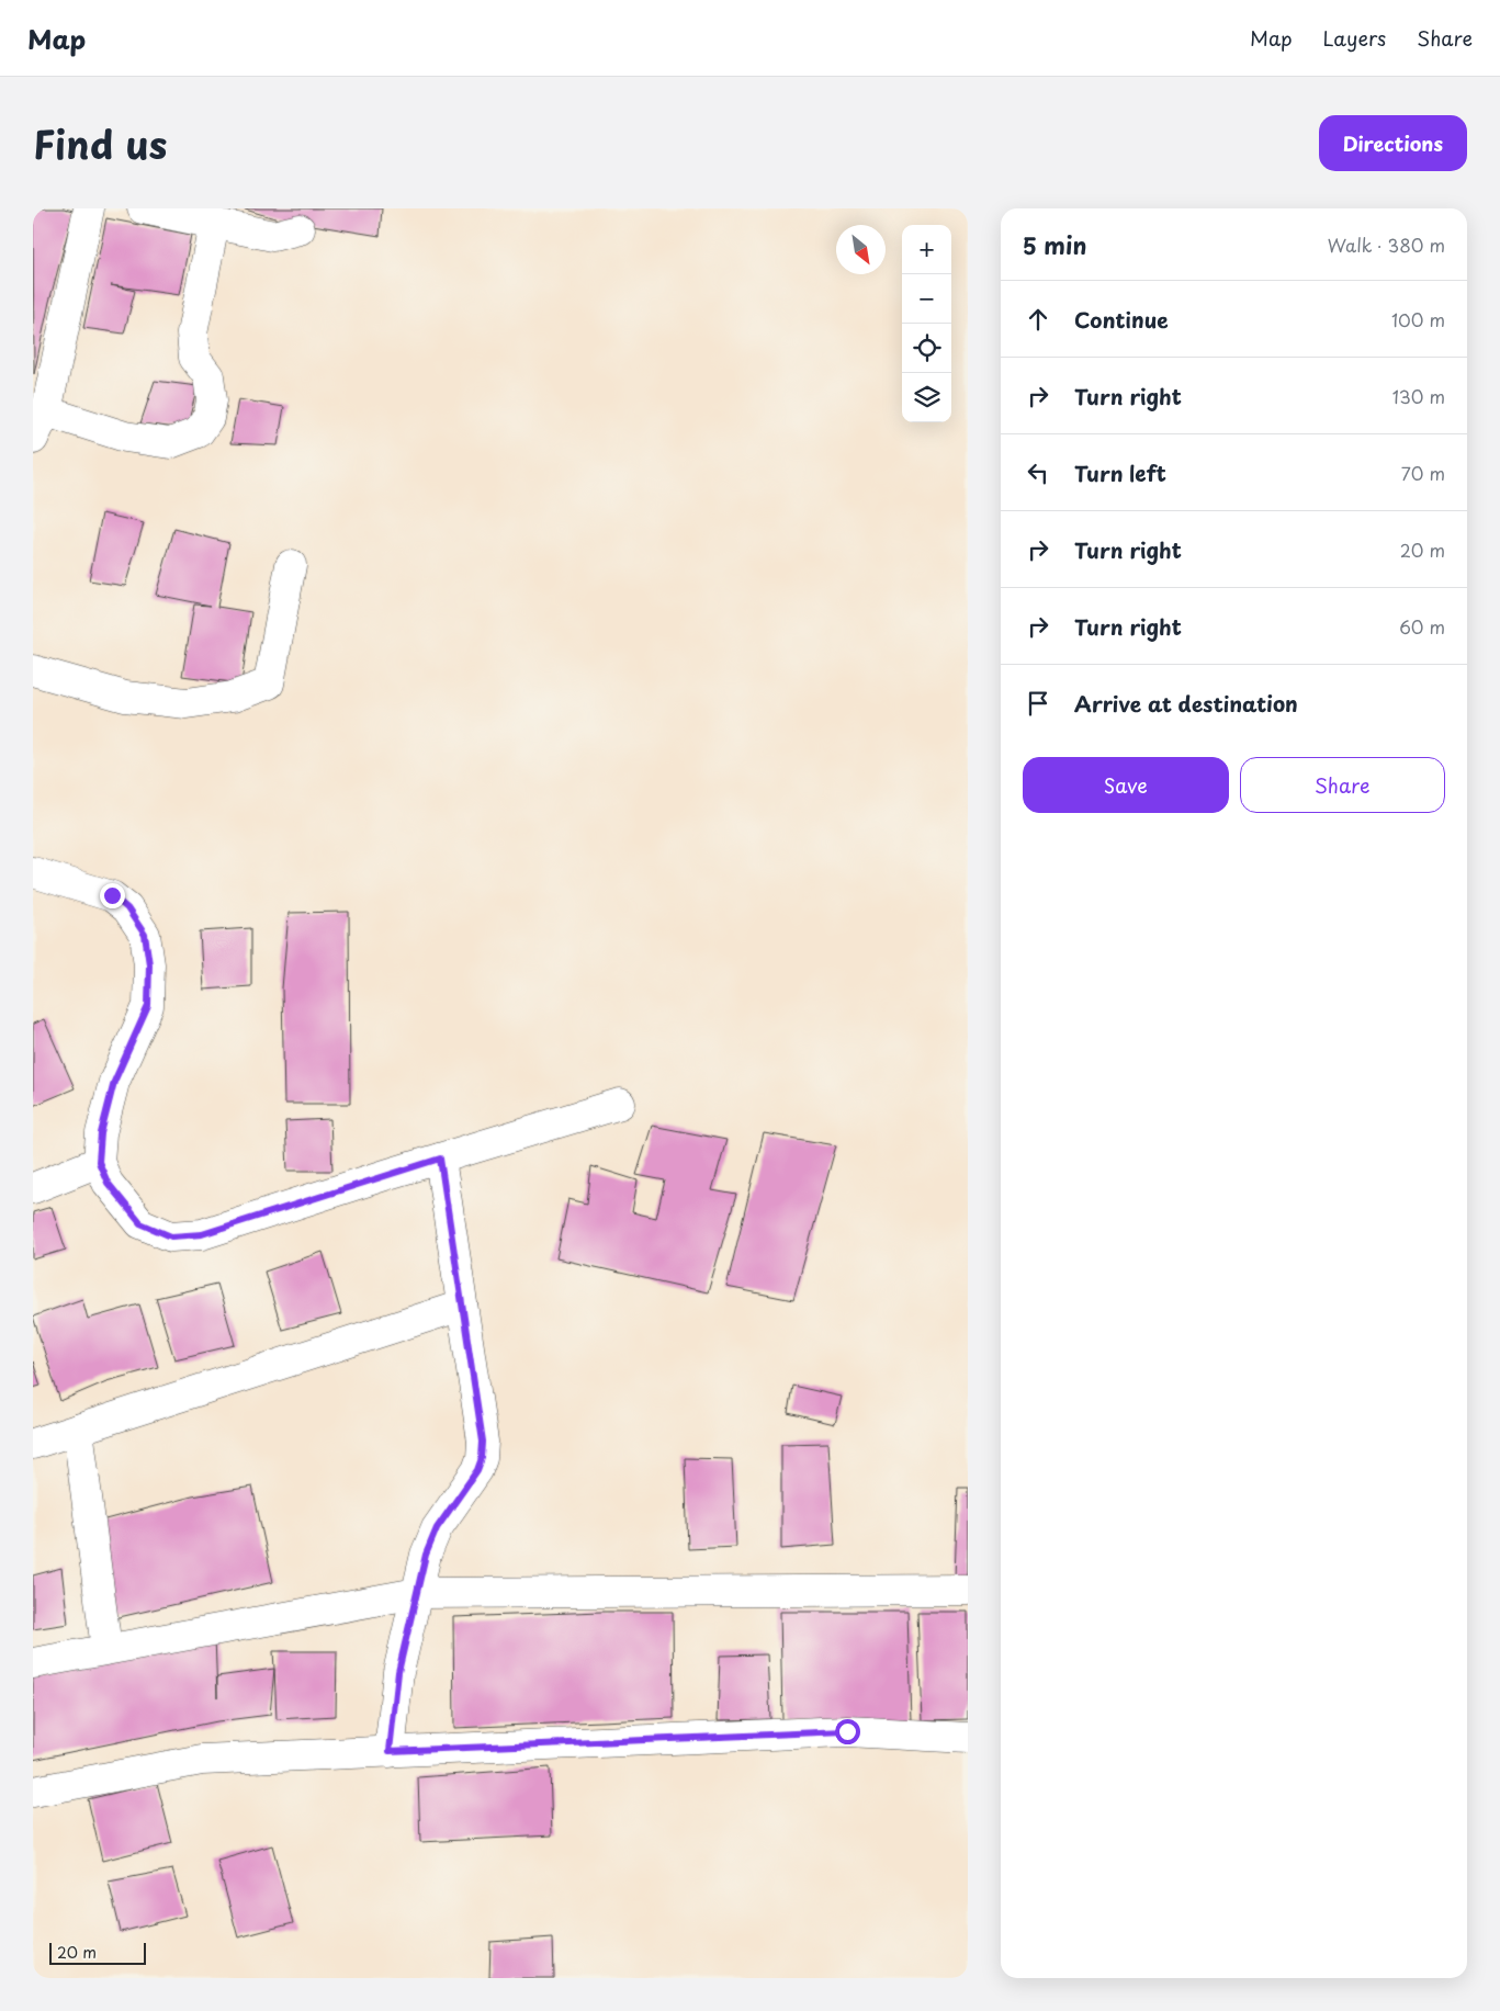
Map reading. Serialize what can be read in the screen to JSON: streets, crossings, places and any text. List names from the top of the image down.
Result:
{
  "scale_bar": "20 m",
  "north": "bottom right",
  "page": {
    "header": "Map",
    "nav": ["Map", "Layers", "Share"],
    "title": "Find us",
    "buttons": [
      "Directions",
      ["Save", "Share"]
    ],
    "heading": ["5 min", "Walk · 380 m"],
    "map_buttons": ["+", "−"],
    "list": [
      ["Continue", "100 m"],
      ["Turn right", "130 m"],
      ["Turn left", "70 m"],
      ["Turn right", "20 m"],
      ["Turn right", "60 m"],
      "Arrive at destination"
    ],
    "scale": "20 m"
  }
}
